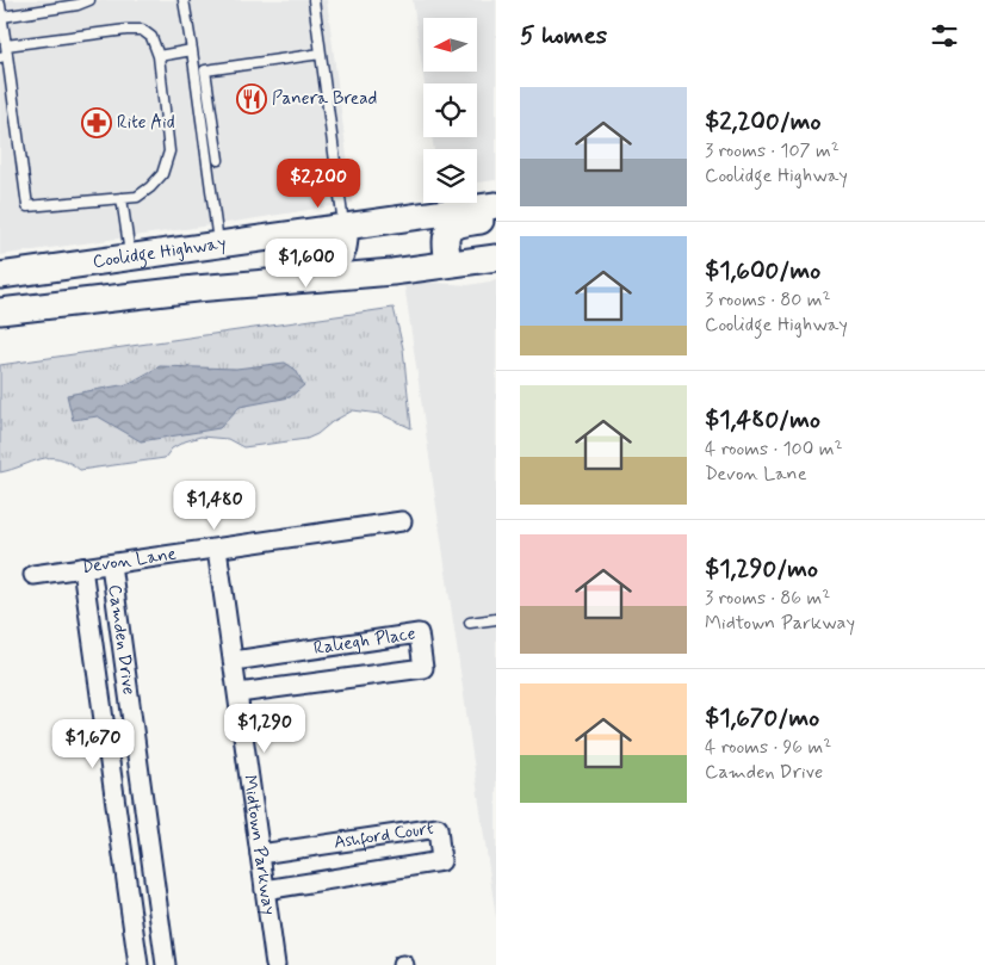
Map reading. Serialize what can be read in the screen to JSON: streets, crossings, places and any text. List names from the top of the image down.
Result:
{
  "streets": {
    "main road": ["Coolidge Highway"],
    "street": [
      "Devon Lane",
      "Camden Drive",
      "Raliegh Place",
      "Ashford Court",
      "Midtown Parkway"
    ]
  },
  "crossings": [
    ["Devon Lane", "Camden Drive"],
    ["Devon Lane", "Midtown Parkway"],
    ["Raliegh Place", "Midtown Parkway"],
    ["Ashford Court", "Midtown Parkway"]
  ],
  "places": {
    "restaurant": ["Panera Bread"],
    "pharmacy": ["Rite Aid"]
  },
  "north": "left",
  "page": {
    "heading": "5 homes",
    "list": [
      {
        "name": "$2,200/mo",
        "note": "3 rooms · 107 m² · Coolidge Highway"
      },
      {
        "name": "$1,600/mo",
        "note": "3 rooms · 80 m² · Coolidge Highway"
      },
      {
        "name": "$1,480/mo",
        "note": "4 rooms · 100 m² · Devon Lane"
      },
      {
        "name": "$1,290/mo",
        "note": "3 rooms · 86 m² · Midtown Parkway"
      },
      {
        "name": "$1,670/mo",
        "note": "4 rooms · 96 m² · Camden Drive"
      }
    ],
    "price": [
      "$2,200",
      "$1,600",
      "$1,480",
      "$1,290",
      "$1,670"
    ]
  }
}
